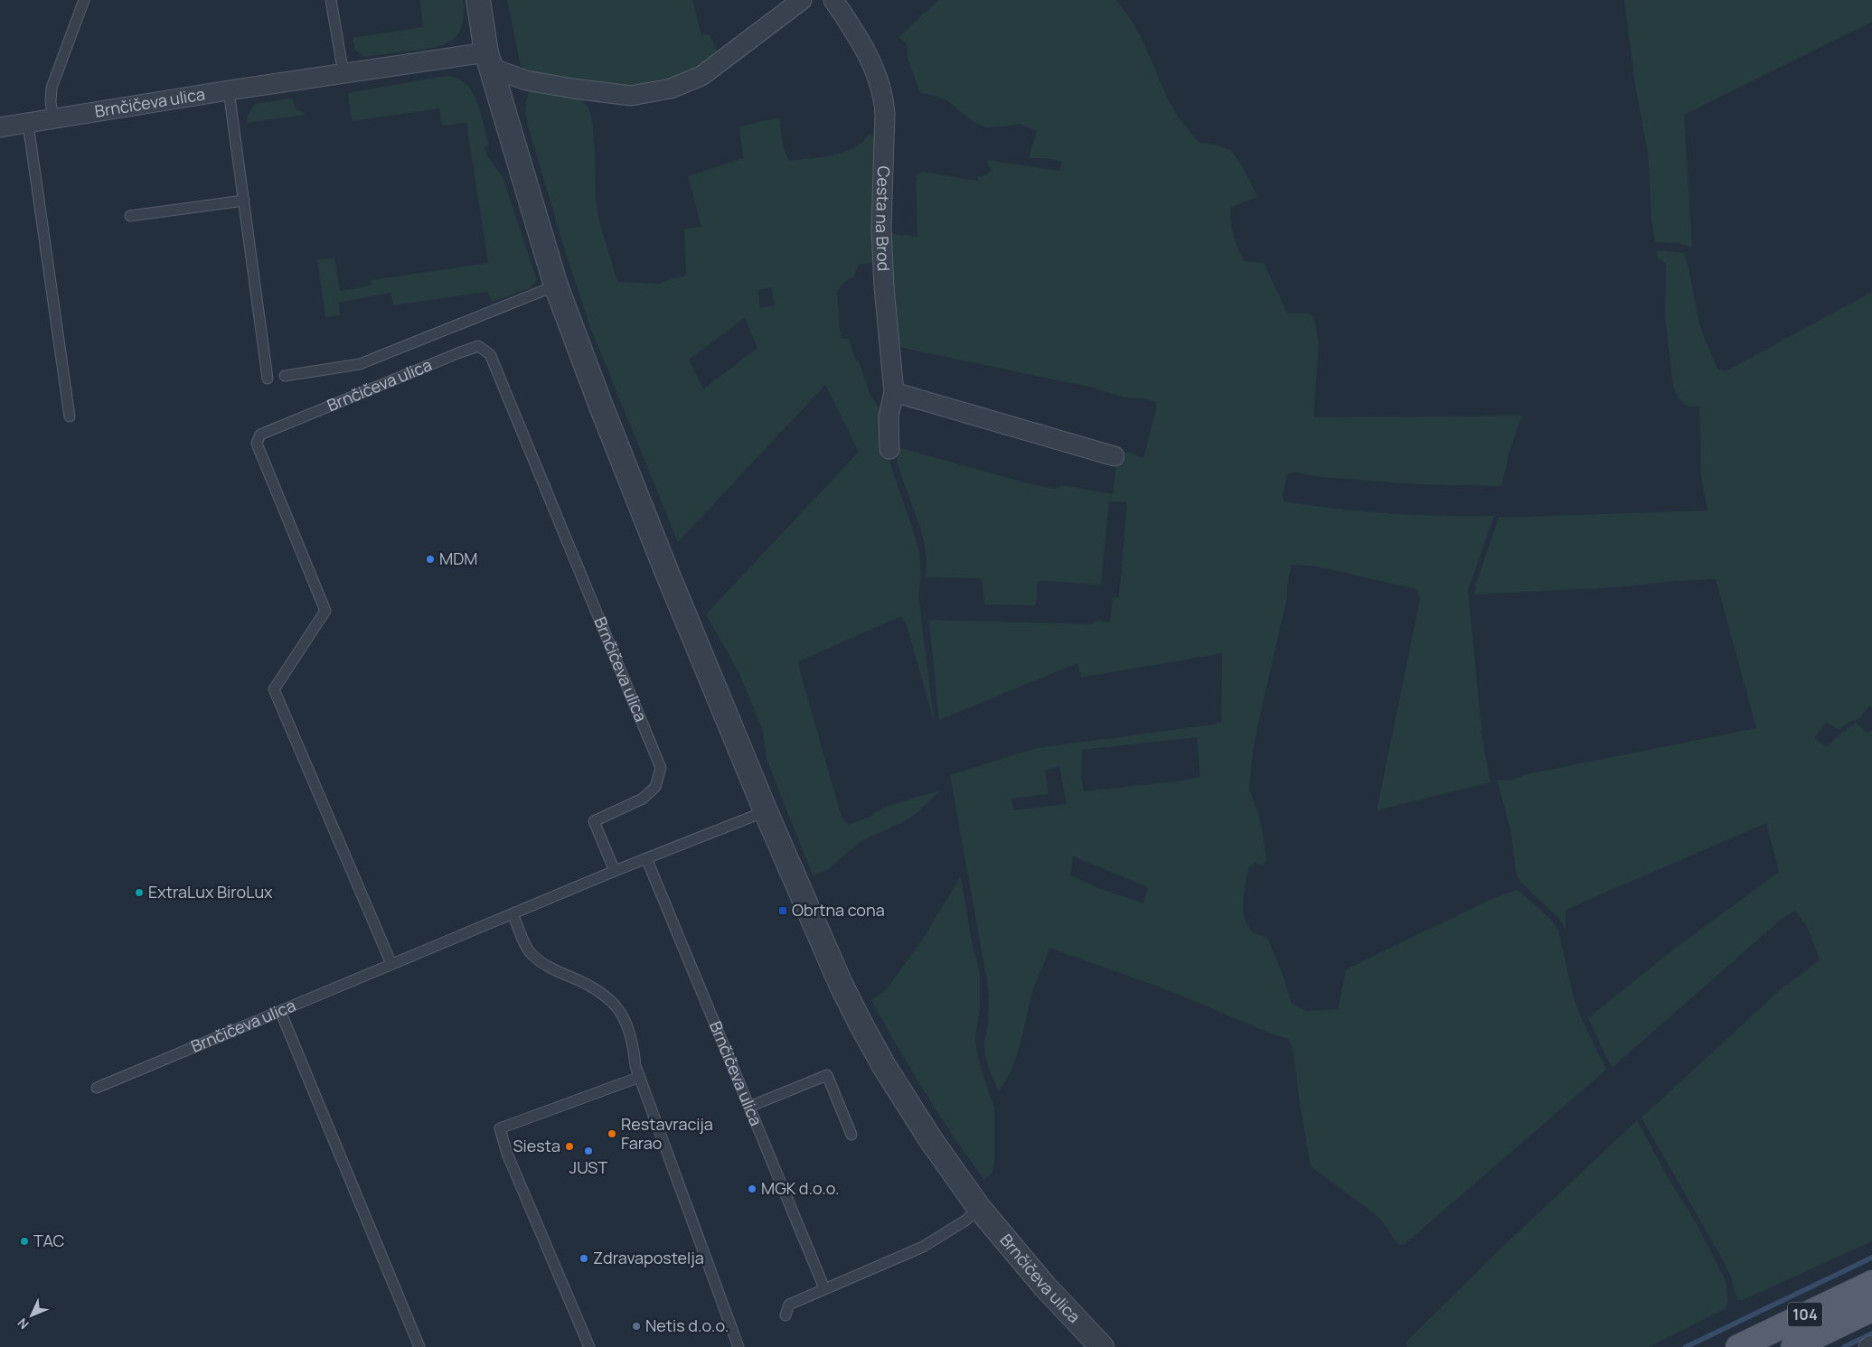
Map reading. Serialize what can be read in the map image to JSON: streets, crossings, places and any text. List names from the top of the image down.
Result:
{
  "streets": {
    "main road": ["104"],
    "street": ["Brnčičeva ulica", "Cesta na Brod"]
  },
  "places": {
    "other": [
      "MDM",
      "ExtraLux BiroLux",
      "Restavracija Farao",
      "Siesta",
      "JUST",
      "MGK d.o.o.",
      "TAC",
      "Zdravapostelja",
      "Netis d.o.o."
    ],
    "transit": ["Obrtna cona"]
  },
  "north": "bottom left"
}
